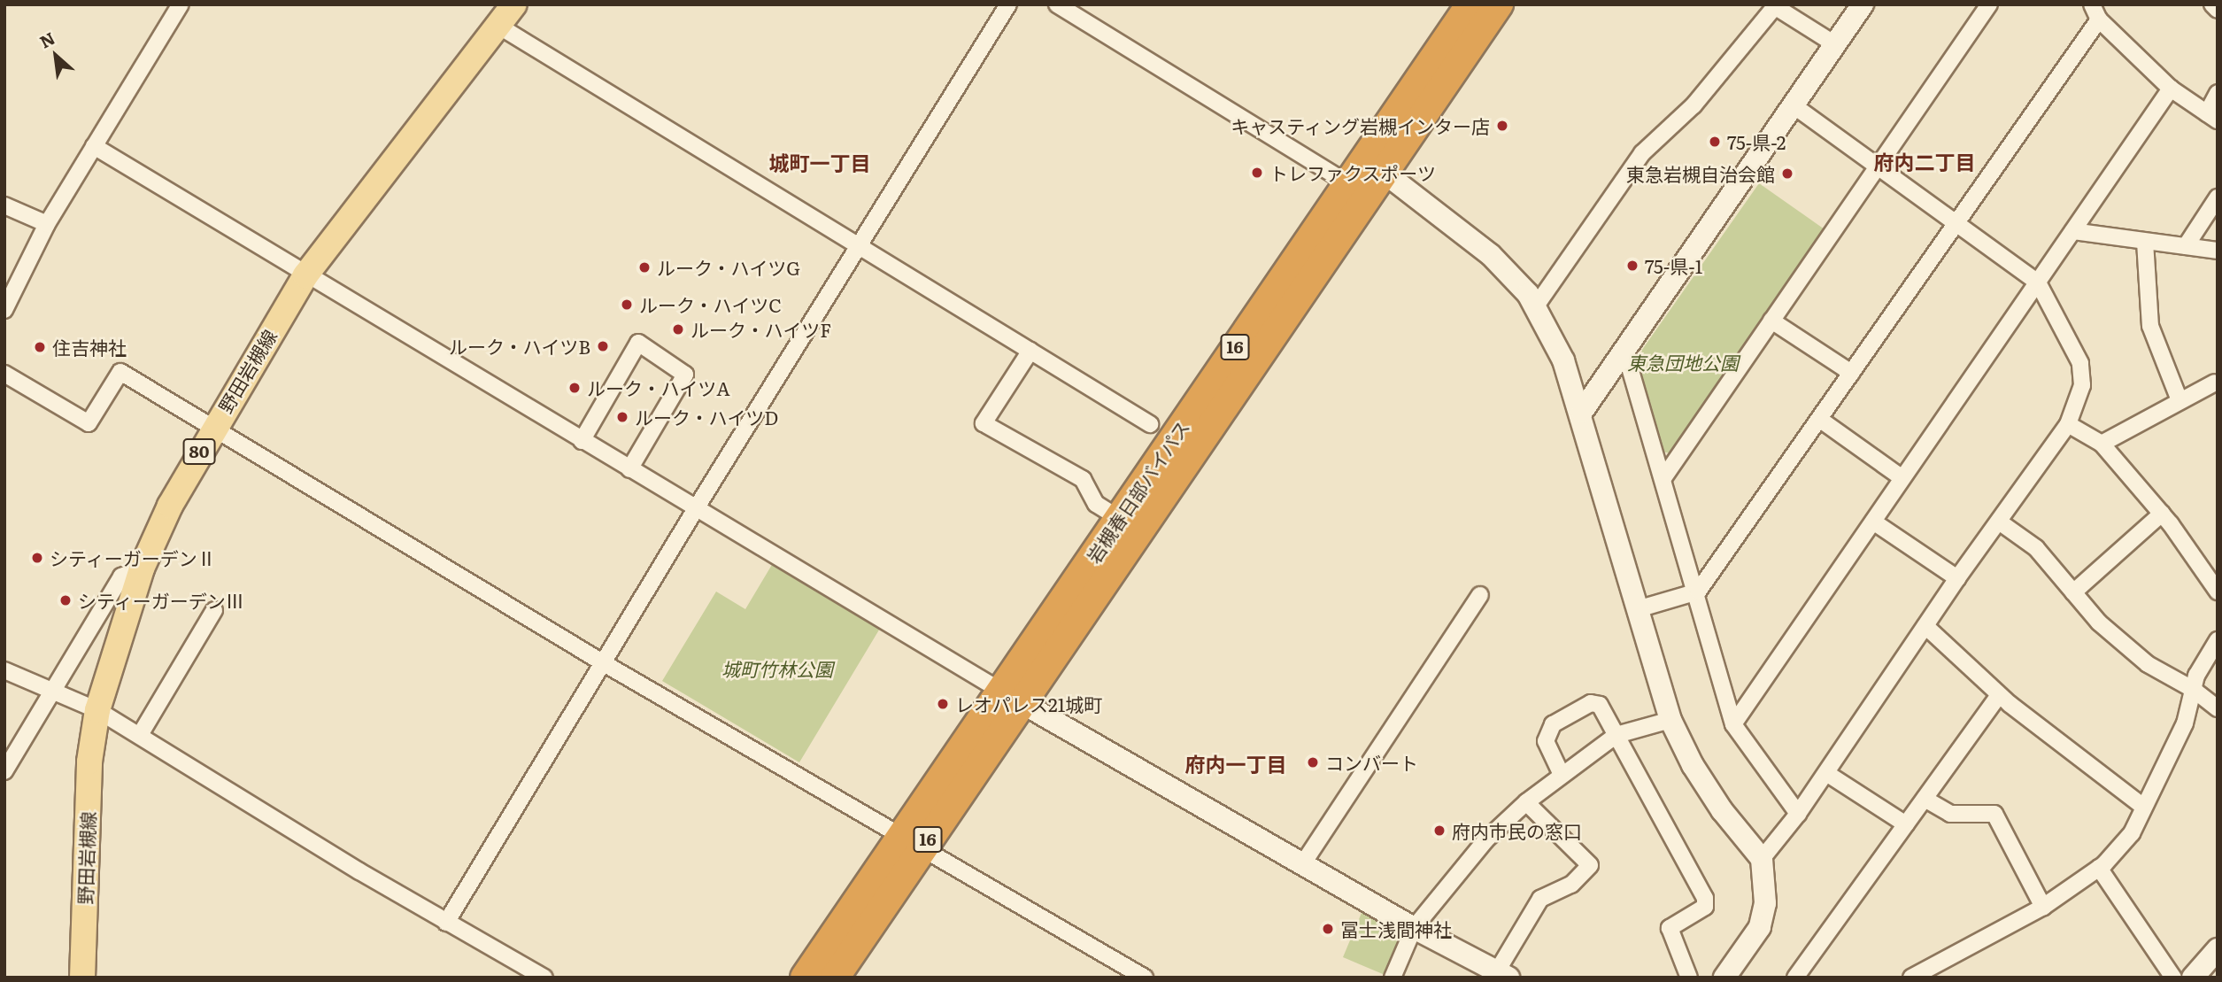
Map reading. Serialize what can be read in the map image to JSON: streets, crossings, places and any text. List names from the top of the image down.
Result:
{
  "streets": {
    "highway": ["16", "岩槻春日部バイパス"],
    "main road": ["野田岩槻線", "80"]
  },
  "districts": ["府内二丁目", "城町一丁目", "府内一丁目"],
  "parks": ["東急団地公園", "城町竹林公園"],
  "places": [
    "キャスティング岩槻インター店",
    "75-県-2",
    "トレファクスポーツ",
    "東急岩槻自治会館",
    "75-県-1",
    "ルーク・ハイツG",
    "ルーク・ハイツC",
    "ルーク・ハイツF",
    "ルーク・ハイツB",
    "住吉神社",
    "ルーク・ハイツA",
    "ルーク・ハイツD",
    "シティーガーデンⅡ",
    "シティーガーデンⅢ",
    "レオパレス21城町",
    "コンバート",
    "府内市民の窓口",
    "冨士浅間神社"
  ],
  "north": "top left"
}
